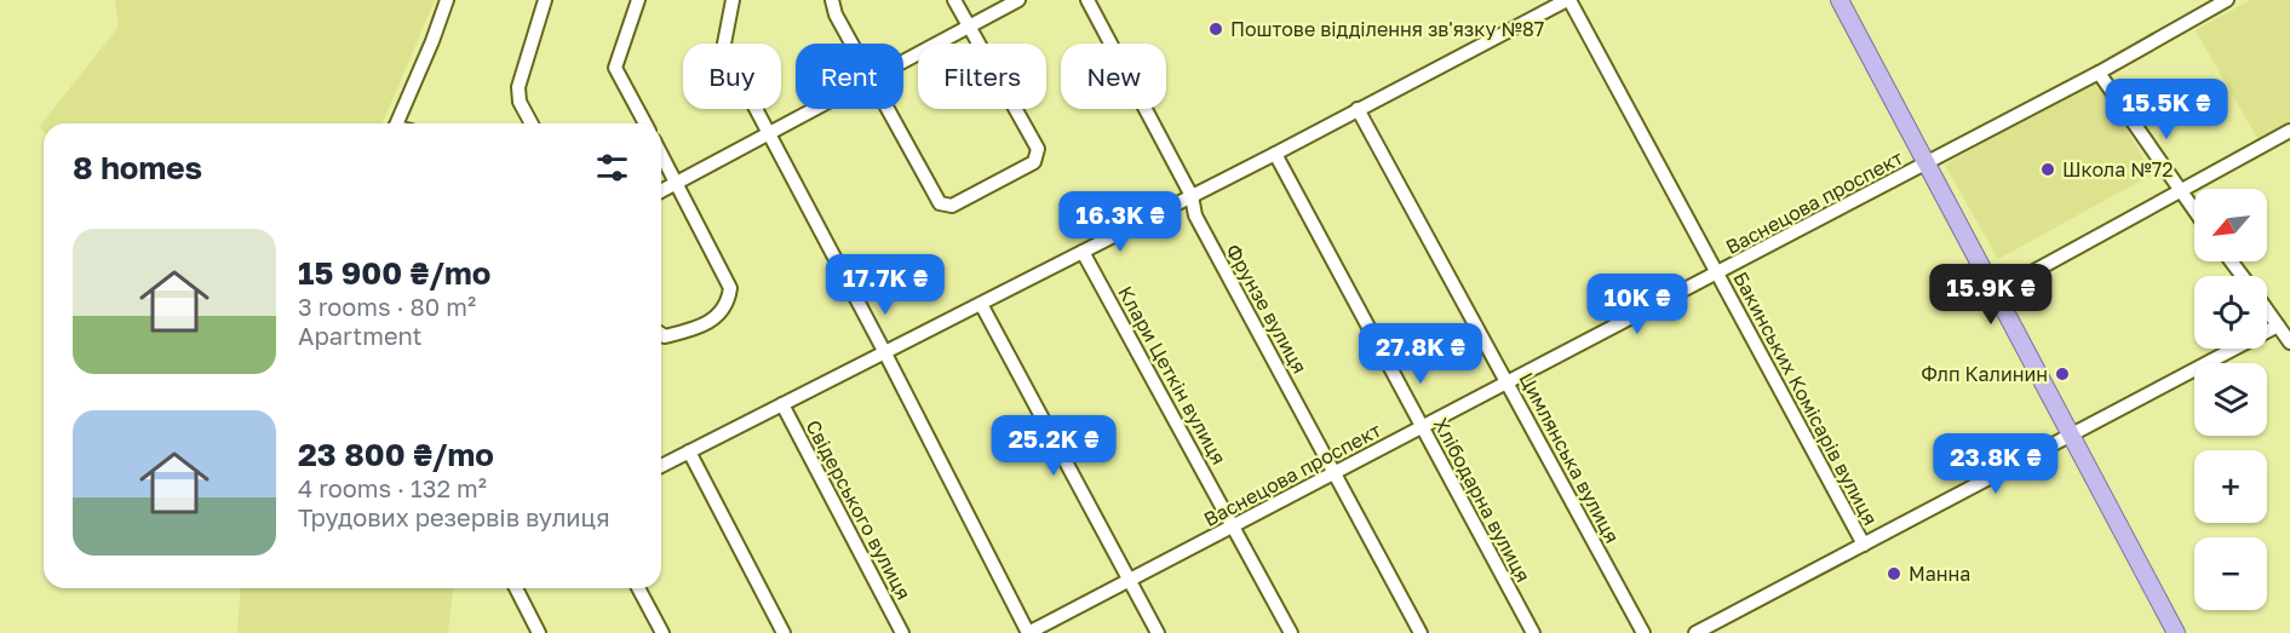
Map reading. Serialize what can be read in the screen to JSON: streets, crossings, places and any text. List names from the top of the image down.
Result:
{
  "streets": {
    "street": [
      "Васнецова проспект",
      "Фрунзе вулиця",
      "Клари Цеткін вулиця",
      "Бакинських Комісарів вулиця",
      "Цимлянська вулиця",
      "Хлібодарна вулиця",
      "Свідерського вулиця"
    ]
  },
  "crossings": [
    ["Васнецова проспект", "Фрунзе вулиця"],
    ["Васнецова проспект", "Клари Цеткін вулиця"],
    ["Васнецова проспект", "Бакинських Комісарів вулиця"],
    ["Васнецова проспект", "Цимлянська вулиця"],
    ["Васнецова проспект", "Хлібодарна вулиця"]
  ],
  "places": [
    "Поштове відділення зв'язку №87",
    "Школа №72",
    "Флп Калинин",
    "Манна"
  ],
  "north": "bottom left",
  "page": {
    "chip": [
      "Buy",
      "Rent",
      "Filters",
      "New"
    ],
    "price": [
      "15.5K ₴",
      "16.3K ₴",
      "17.7K ₴",
      "15.9K ₴",
      "10K ₴",
      "27.8K ₴",
      "25.2K ₴",
      "23.8K ₴"
    ],
    "heading": "8 homes",
    "map_buttons": ["+", "−"],
    "list": [
      {
        "name": "15 900 ₴/mo",
        "note": "3 rooms · 80 m² · Apartment"
      },
      {
        "name": "23 800 ₴/mo",
        "note": "4 rooms · 132 m² · Трудових резервів вулиця"
      }
    ]
  }
}
